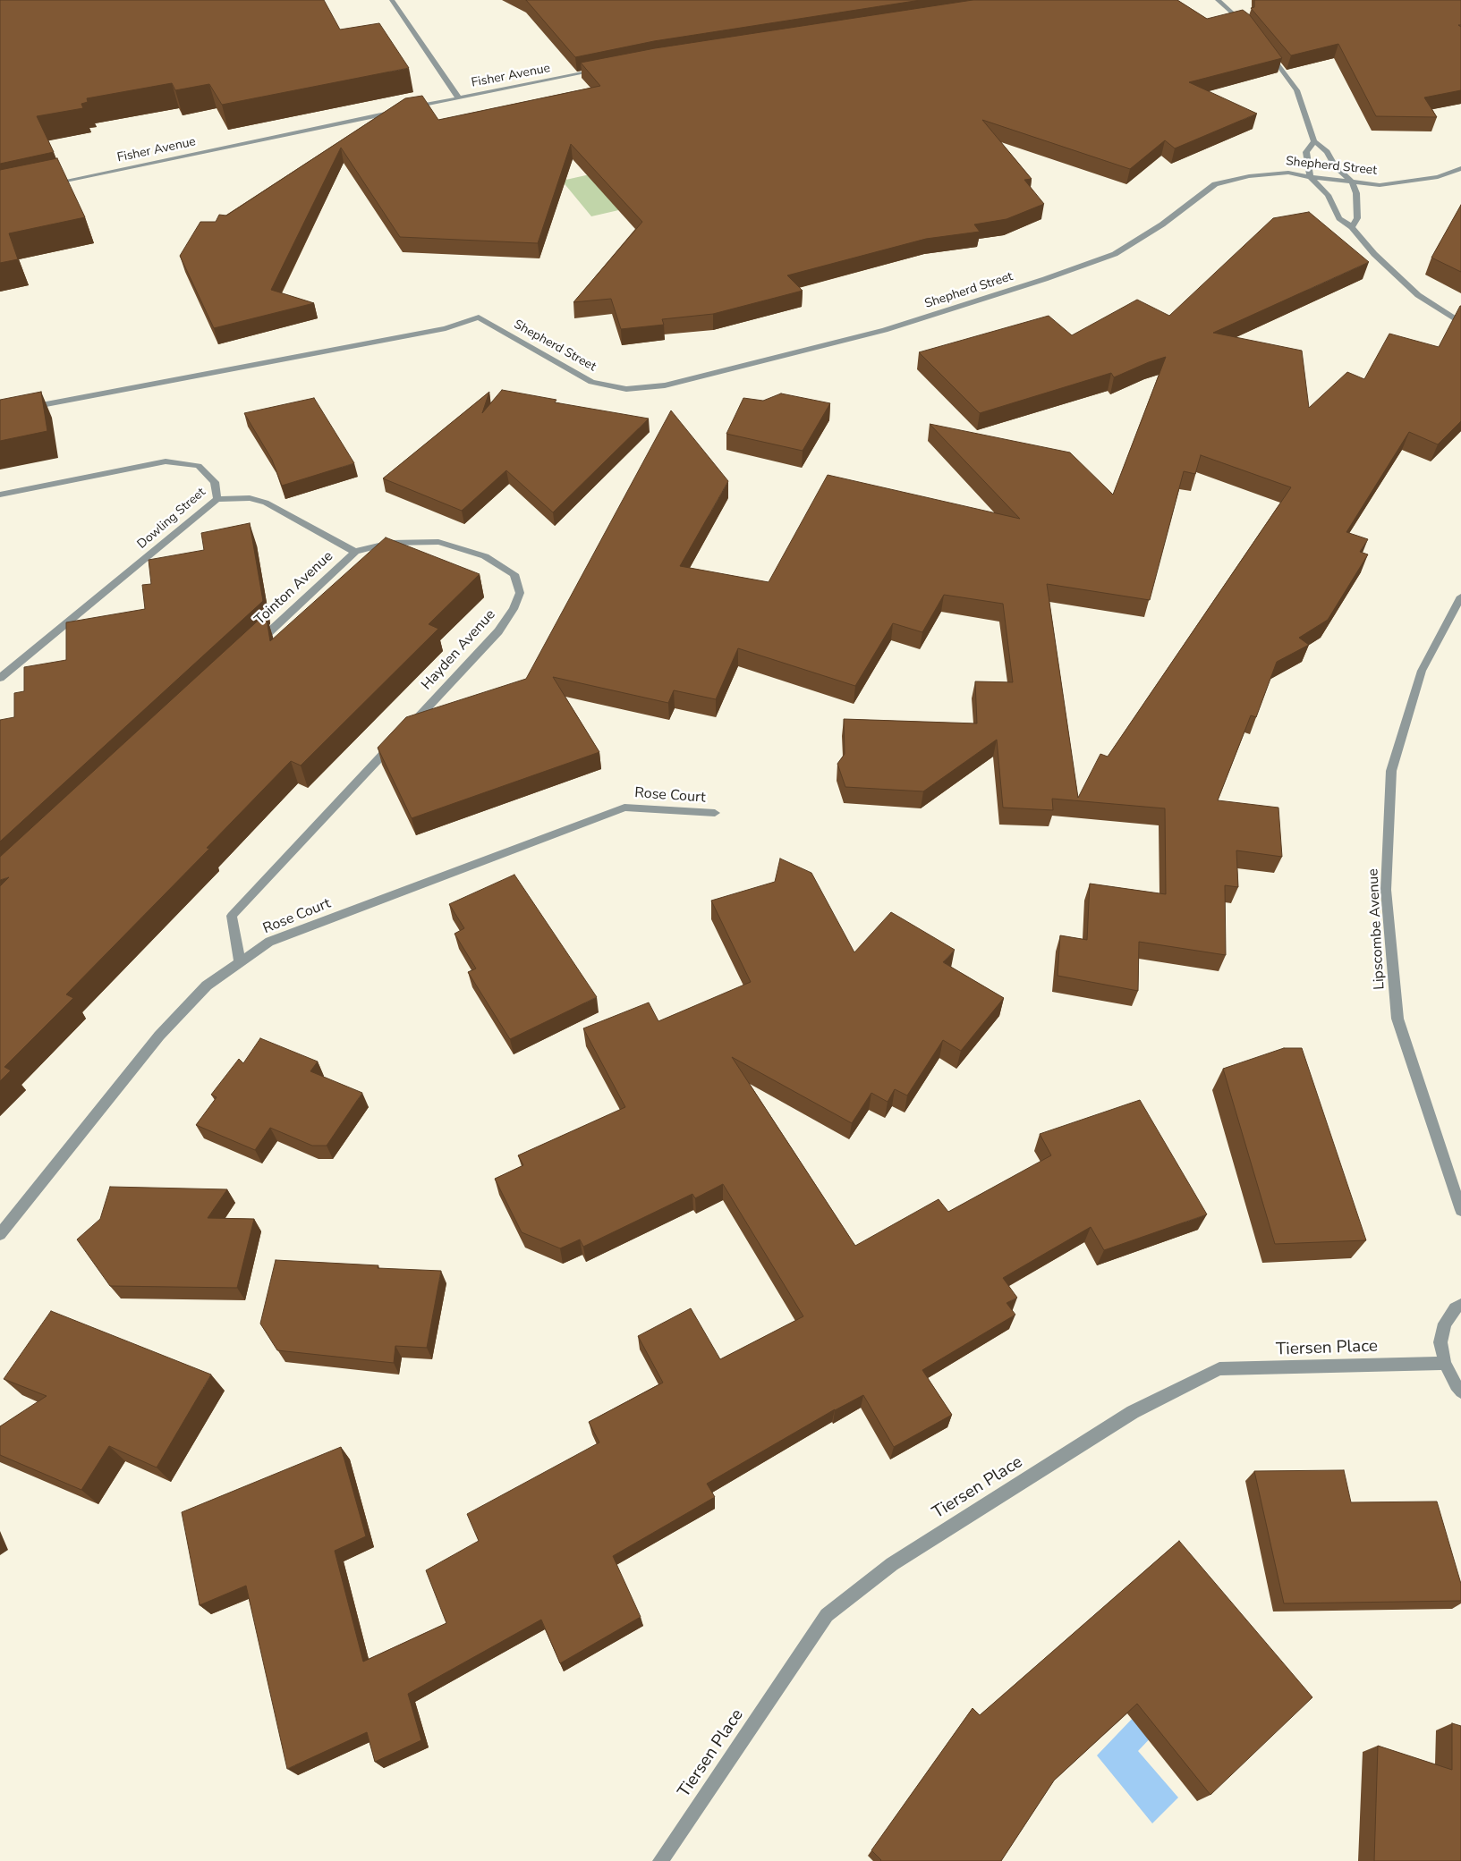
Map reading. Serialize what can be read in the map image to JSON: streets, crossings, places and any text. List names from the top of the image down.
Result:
{
  "streets": {
    "street": [
      "Fisher Avenue",
      "Shepherd Street",
      "Dowling Street",
      "Tointon Avenue",
      "Hayden Avenue",
      "Rose Court",
      "Lipscombe Avenue",
      "Tiersen Place"
    ]
  },
  "crossings": [
    ["Tointon Avenue", "Hayden Avenue"]
  ]
}
